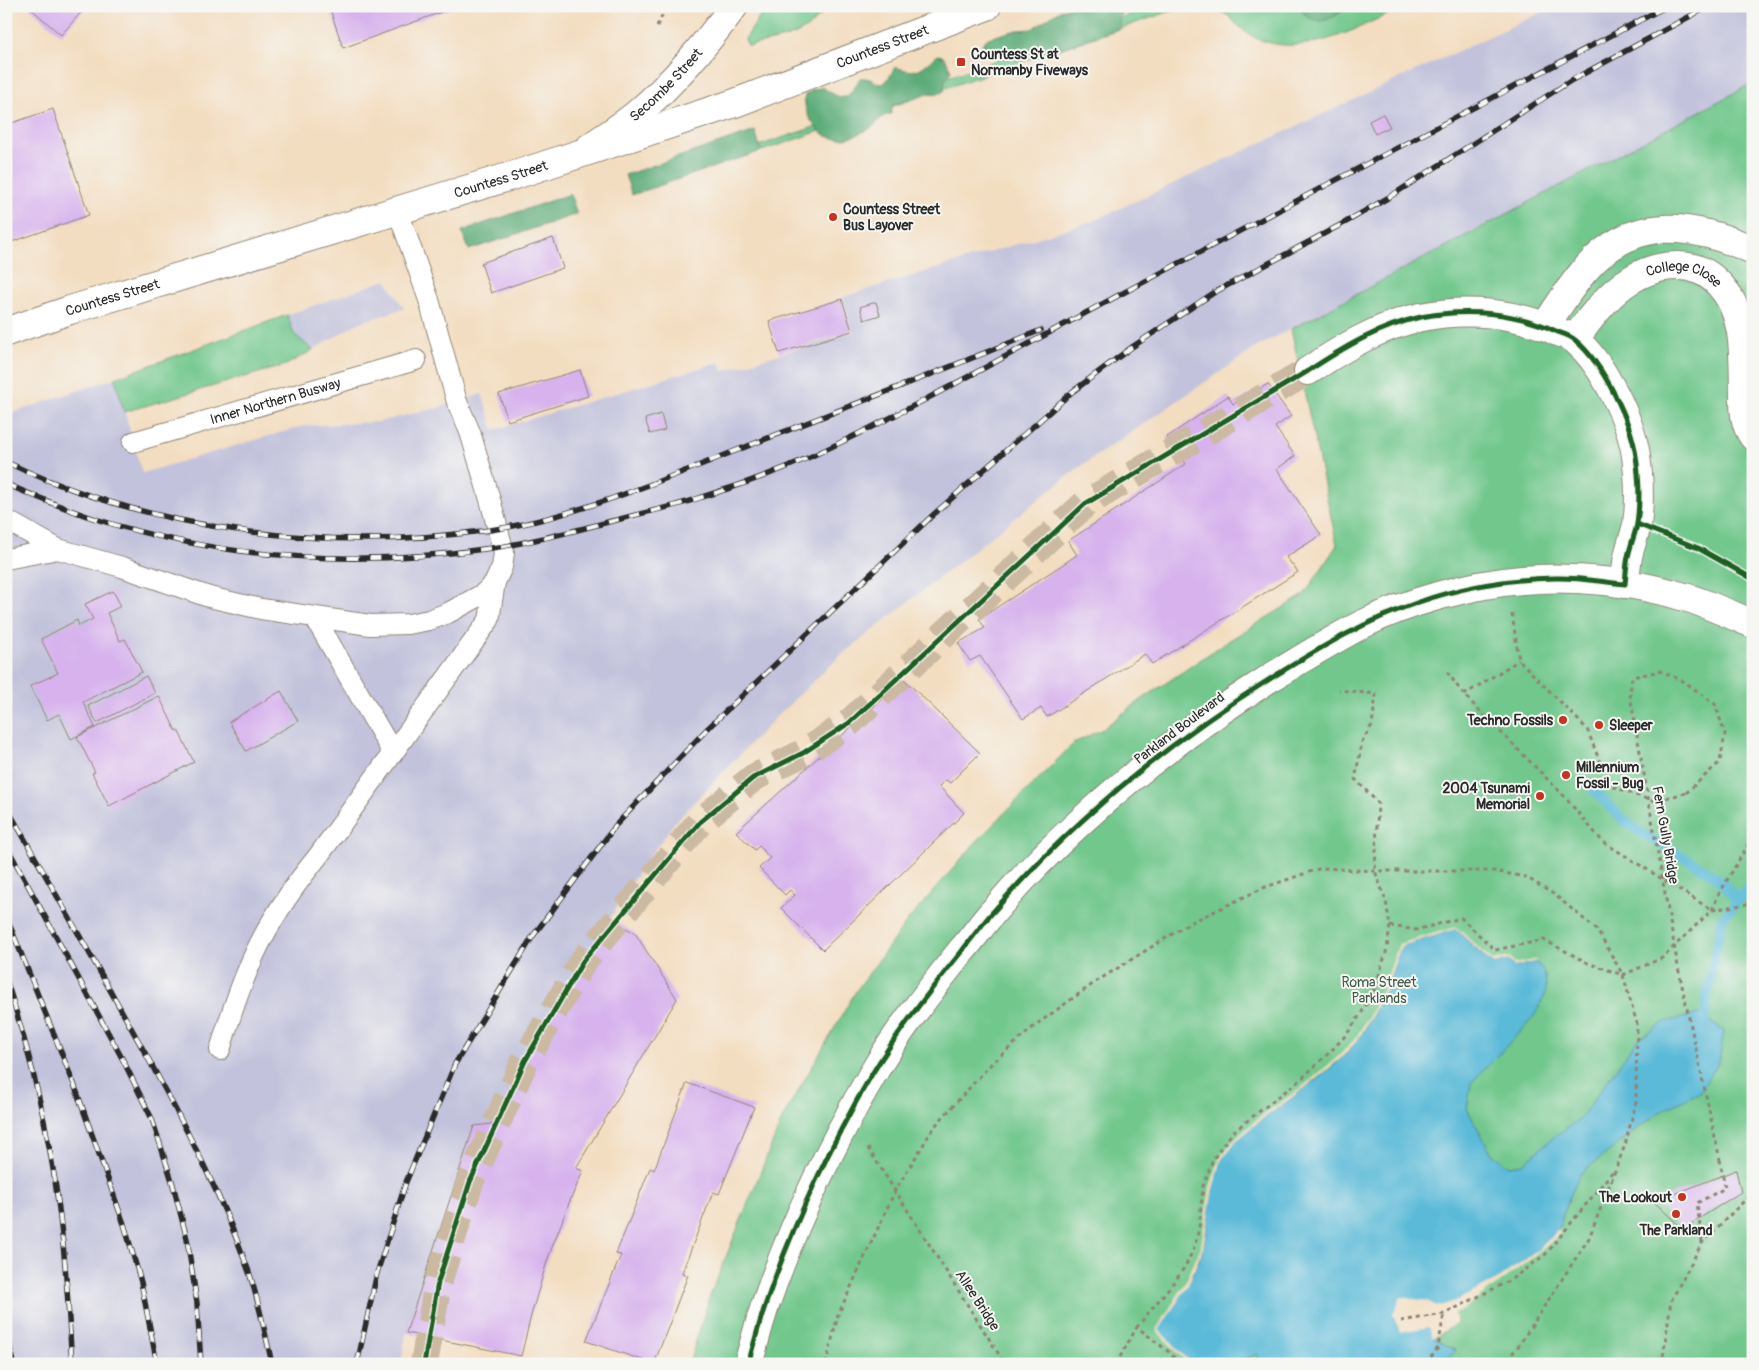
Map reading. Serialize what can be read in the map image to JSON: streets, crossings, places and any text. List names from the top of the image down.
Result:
{
  "streets": {
    "street": [
      "Countess Street",
      "Secombe Street",
      "College Close",
      "Parkland Boulevard"
    ],
    "lane": ["Inner Northern Busway"],
    "path": ["Fern Gully Bridge", "Allee Bridge"]
  },
  "crossings": [
    ["Countess Street", "Secombe Street"]
  ],
  "parks": ["Roma Street Parklands"],
  "places": {
    "transit": ["Countess St at Normanby Fiveways"],
    "other": [
      "Countess Street Bus Layover",
      "Techno Fossils",
      "Sleeper",
      "Millennium Fossil - Bug",
      "2004 Tsunami Memorial",
      "The Lookout",
      "The Parkland"
    ]
  }
}
